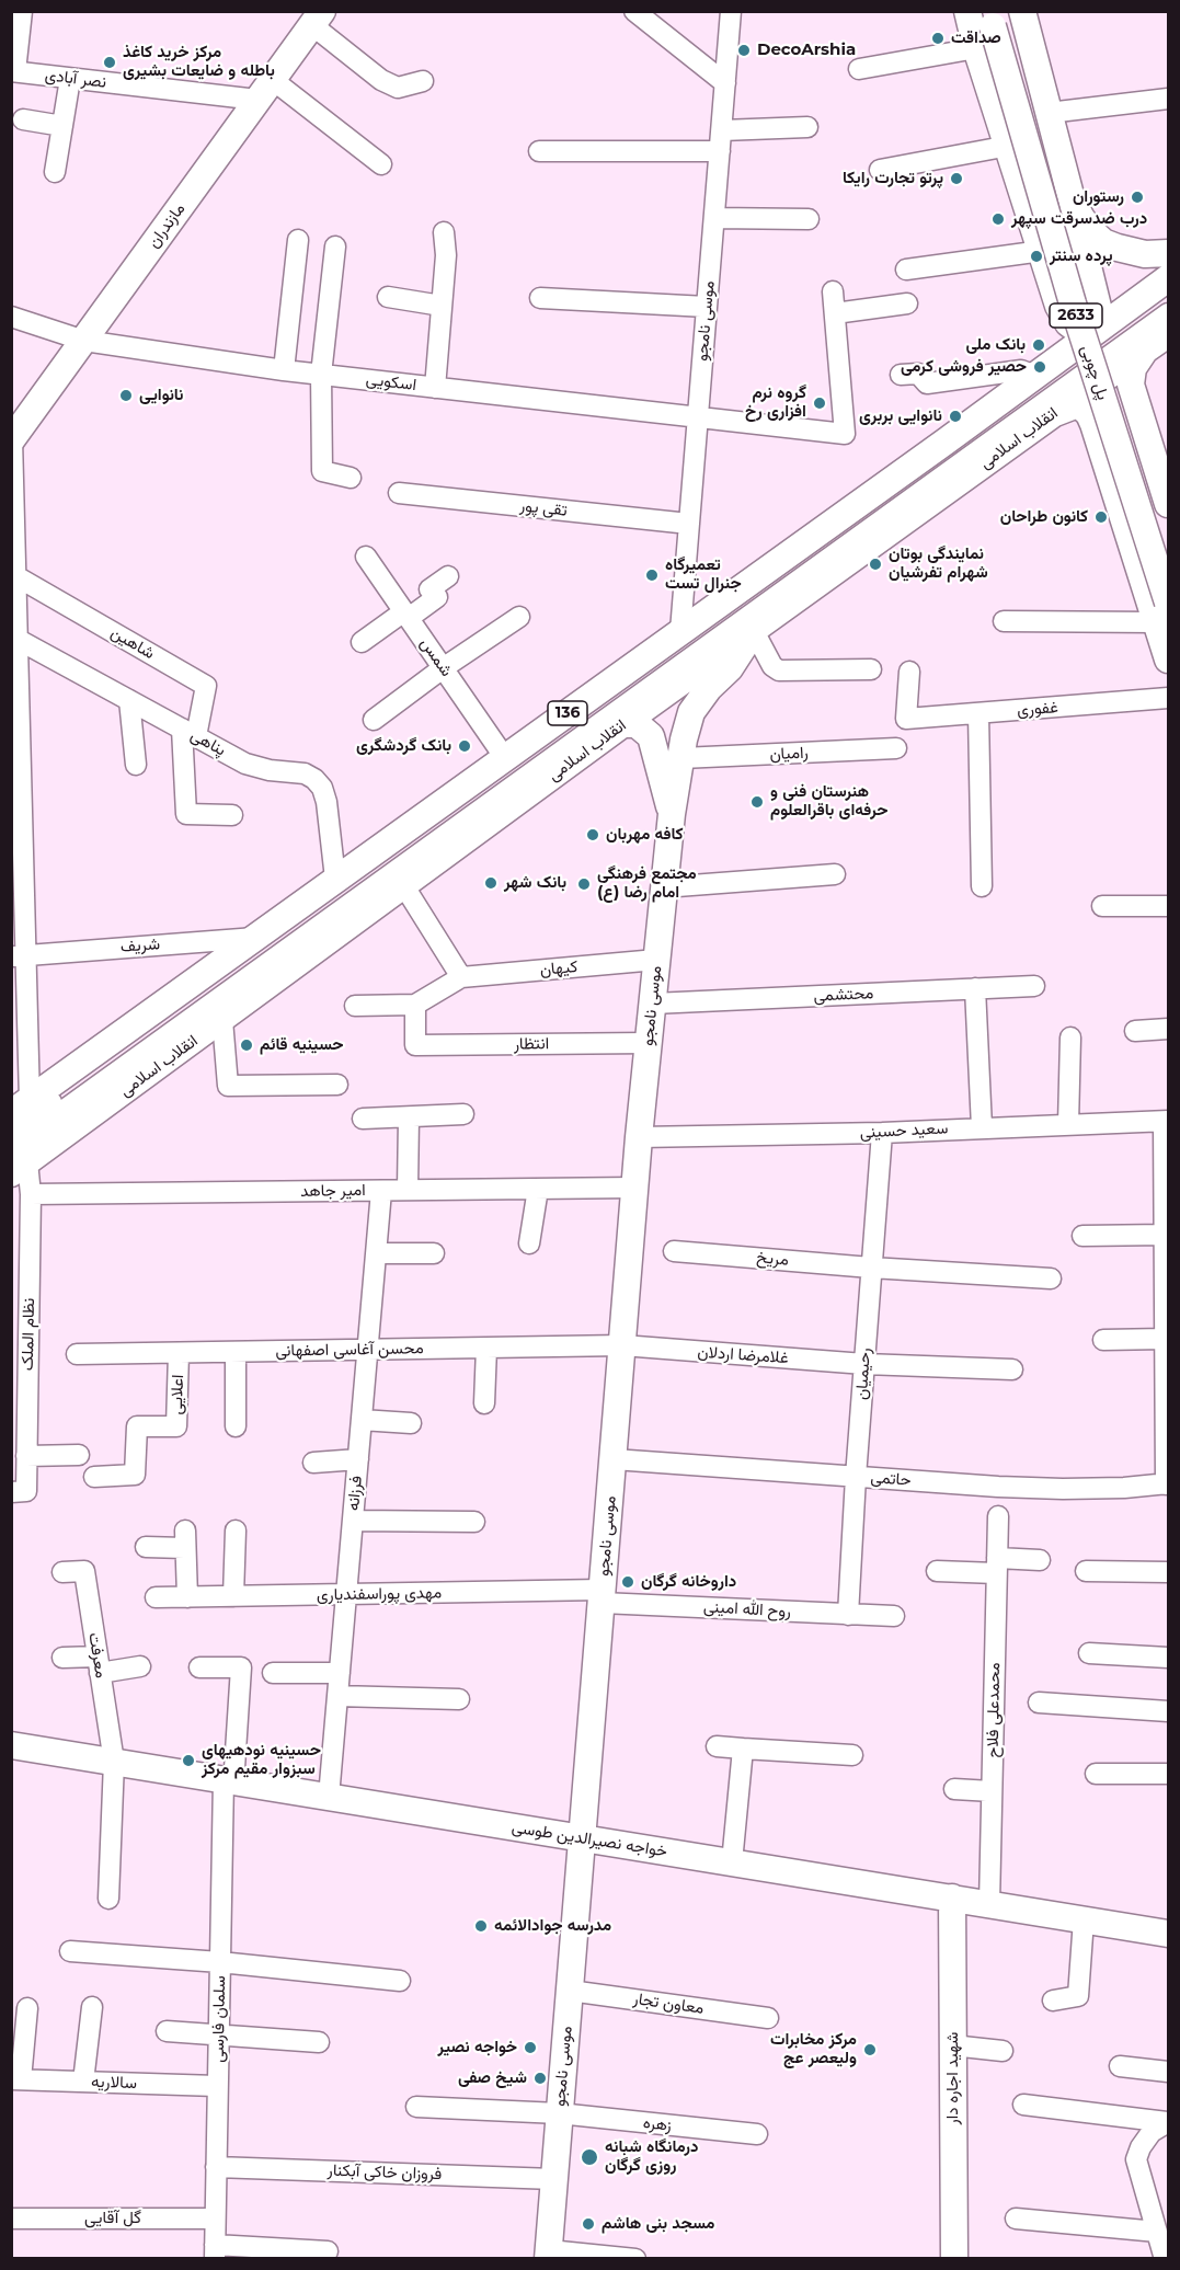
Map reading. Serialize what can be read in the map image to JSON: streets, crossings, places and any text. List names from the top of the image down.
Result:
{
  "streets": {
    "main road": [
      "مازندران",
      "2633",
      "موسی نامجو",
      "پل چوبی",
      "انقلاب اسلامی",
      "136",
      "خواجه نصیرالدین طوسی",
      "شهید اجاره دار"
    ],
    "street": [
      "نصر آبادی",
      "اسکویی",
      "تقی پور",
      "شاهین",
      "شمس",
      "غفوری",
      "پناهی",
      "رامیان",
      "شریف",
      "کیهان",
      "محتشمی",
      "انتظار",
      "سعید حسینی",
      "امیر جاهد",
      "مریخ",
      "نظام الملک",
      "محسن آغاسی اصفهانی",
      "غلامرضا اردلان",
      "رحیمیان",
      "اعلایی",
      "حاتمی",
      "فرزانه",
      "مهدی پوراسفندیاری",
      "روح الله امینی",
      "معرفت",
      "محمدعلی فلاح",
      "معاون تجار",
      "سلمان فارسی",
      "سالاریه",
      "زهره",
      "فروزان خاکی آبکنار",
      "گل آقایی"
    ]
  },
  "crossings": [
    ["نصر آبادی", "مازندران"],
    ["مازندران", "اسکویی"],
    ["2633", "پل چوبی"],
    ["2633", "انقلاب اسلامی"],
    ["موسی نامجو", "اسکویی"],
    ["موسی نامجو", "انقلاب اسلامی"],
    ["موسی نامجو", "تقی پور"],
    ["موسی نامجو", "136"],
    ["موسی نامجو", "رامیان"],
    ["موسی نامجو", "کیهان"],
    ["موسی نامجو", "محتشمی"],
    ["موسی نامجو", "انتظار"],
    ["موسی نامجو", "سعید حسینی"],
    ["موسی نامجو", "امیر جاهد"],
    ["موسی نامجو", "محسن آغاسی اصفهانی"],
    ["موسی نامجو", "غلامرضا اردلان"],
    ["موسی نامجو", "حاتمی"],
    ["موسی نامجو", "مهدی پوراسفندیاری"],
    ["موسی نامجو", "روح الله امینی"],
    ["موسی نامجو", "خواجه نصیرالدین طوسی"],
    ["موسی نامجو", "معاون تجار"],
    ["موسی نامجو", "زهره"],
    ["موسی نامجو", "فروزان خاکی آبکنار"],
    ["انقلاب اسلامی", "نظام الملک"],
    ["شاهین", "پناهی"],
    ["شمس", "136"],
    ["136", "پناهی"],
    ["136", "شریف"],
    ["کیهان", "انتظار"],
    ["سعید حسینی", "رحیمیان"],
    ["امیر جاهد", "نظام الملک"],
    ["امیر جاهد", "فرزانه"],
    ["مریخ", "رحیمیان"],
    ["محسن آغاسی اصفهانی", "غلامرضا اردلان"],
    ["محسن آغاسی اصفهانی", "اعلایی"],
    ["محسن آغاسی اصفهانی", "فرزانه"],
    ["غلامرضا اردلان", "رحیمیان"],
    ["رحیمیان", "حاتمی"],
    ["رحیمیان", "روح الله امینی"],
    ["فرزانه", "مهدی پوراسفندیاری"],
    ["فرزانه", "خواجه نصیرالدین طوسی"],
    ["مهدی پوراسفندیاری", "روح الله امینی"],
    ["معرفت", "خواجه نصیرالدین طوسی"],
    ["محمدعلی فلاح", "خواجه نصیرالدین طوسی"],
    ["خواجه نصیرالدین طوسی", "سلمان فارسی"],
    ["خواجه نصیرالدین طوسی", "شهید اجاره دار"],
    ["سلمان فارسی", "سالاریه"],
    ["سلمان فارسی", "فروزان خاکی آبکنار"],
    ["سلمان فارسی", "گل آقایی"]
  ],
  "places": [
    "صداقت",
    "DecoArshia",
    "مرکز خرید کاغذ باطله و ضایعات بشیری",
    "پرتو تجارت رایکا",
    "رستوران",
    "درب ضدسرقت سپهر",
    "پرده سنتر",
    "بانک ملی",
    "حصیر فروشی کرمی",
    "نانوایی",
    "گروه نرم افزاری رخ",
    "نانوایی بربری",
    "کانون طراحان",
    "نمایندگی بوتان شهرام تفرشیان",
    "تعمیرگاه جنرال تست",
    "بانک گردشگری",
    "هنرستان فنی و حرفه‌ای باقرالعلوم",
    "کافه مهربان",
    "بانک شهر",
    "مجتمع فرهنگی امام رضا (ع)",
    "حسینیه قائم",
    "داروخانه گرگان",
    "حسینیه نودهیهای سبزوار مقیم مرکز",
    "مدرسه جوادالائمه",
    "خواجه نصیر",
    "مرکز مخابرات ولیعصر عج",
    "شیخ صفی",
    "درمانگاه شبانه روزی گرگان",
    "مسجد بنی هاشم"
  ]
}
